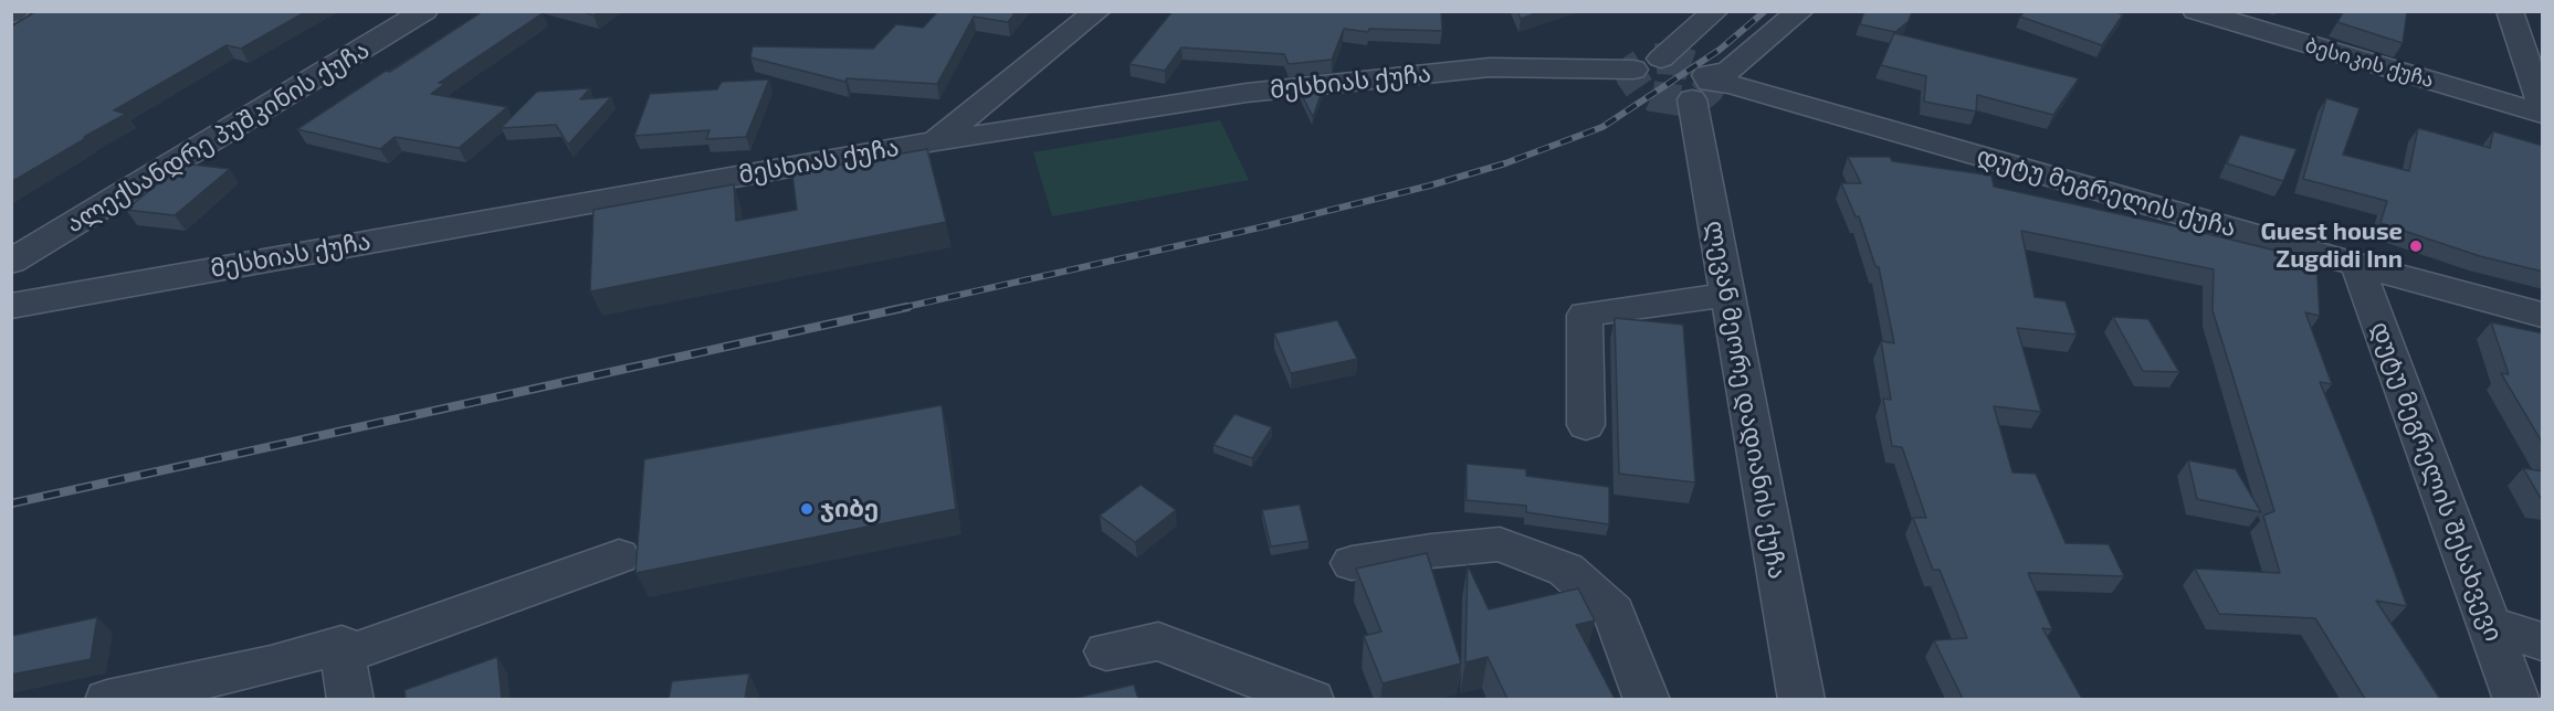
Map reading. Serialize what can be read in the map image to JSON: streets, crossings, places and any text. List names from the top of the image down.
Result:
{
  "streets": {
    "street": [
      "ბესიკის ქუჩა",
      "მესხიას ქუჩა",
      "ალექსანდრე პუშკინის ქუჩა",
      "დუტუ მეგრელის ქუჩა",
      "ლევან მეორე დადიანის ქუჩა",
      "დუტუ მეგრელის შესახვევი"
    ]
  },
  "crossings": [
    ["დუტუ მეგრელის ქუჩა", "ლევან მეორე დადიანის ქუჩა"],
    ["დუტუ მეგრელის ქუჩა", "დუტუ მეგრელის შესახვევი"]
  ],
  "places": ["Guest house Zugdidi Inn", "ჯიბე"]
}
